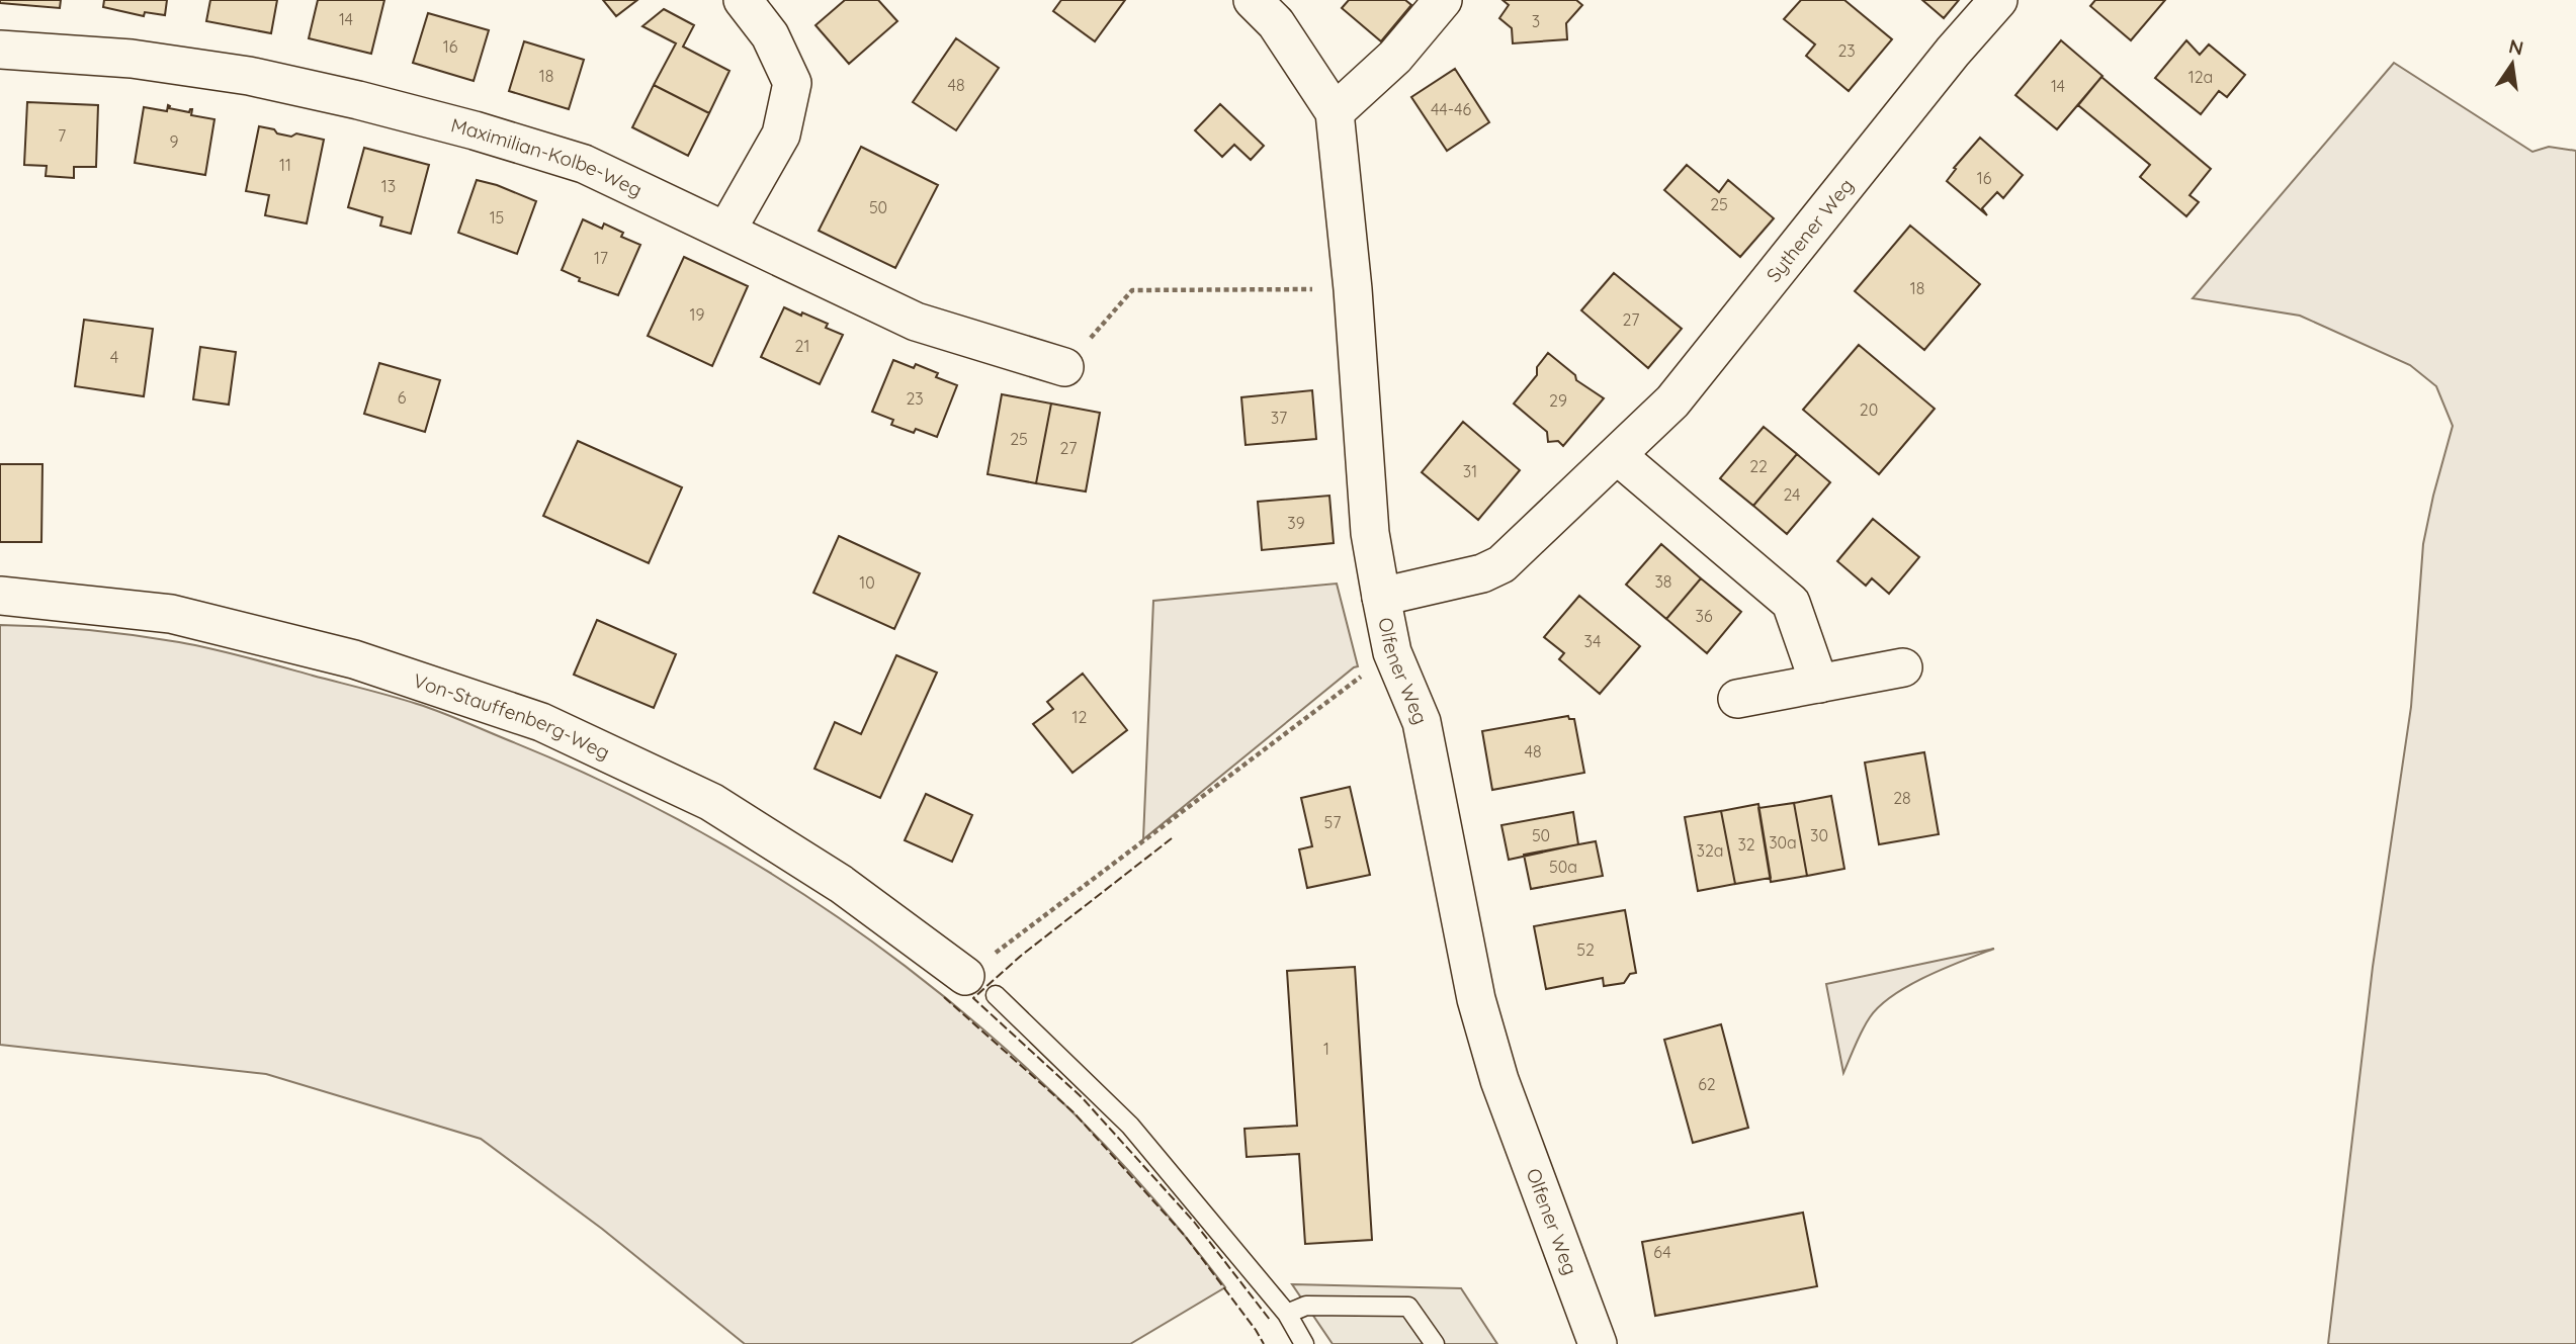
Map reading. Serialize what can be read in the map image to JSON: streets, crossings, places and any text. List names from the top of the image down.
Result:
{
  "streets": {
    "street": [
      "Maximilian-Kolbe-Weg",
      "Sythener Weg",
      "Olfener Weg",
      "Von-Stauffenberg-Weg"
    ]
  },
  "crossings": [
    ["Sythener Weg", "Olfener Weg"]
  ],
  "house_numbers": [
    "14",
    "3",
    "16",
    "23",
    "18",
    "12a",
    "48",
    "14",
    "44-46",
    "7",
    "9",
    "11",
    "16",
    "13",
    "25",
    "50",
    "15",
    "17",
    "18",
    "19",
    "27",
    "21",
    "4",
    "6",
    "23",
    "29",
    "20",
    "37",
    "25",
    "27",
    "22",
    "31",
    "24",
    "39",
    "38",
    "10",
    "36",
    "34",
    "12",
    "48",
    "28",
    "57",
    "50",
    "30",
    "30a",
    "32",
    "32a",
    "50a",
    "52",
    "1",
    "62",
    "64"
  ],
  "north": "top"
}
